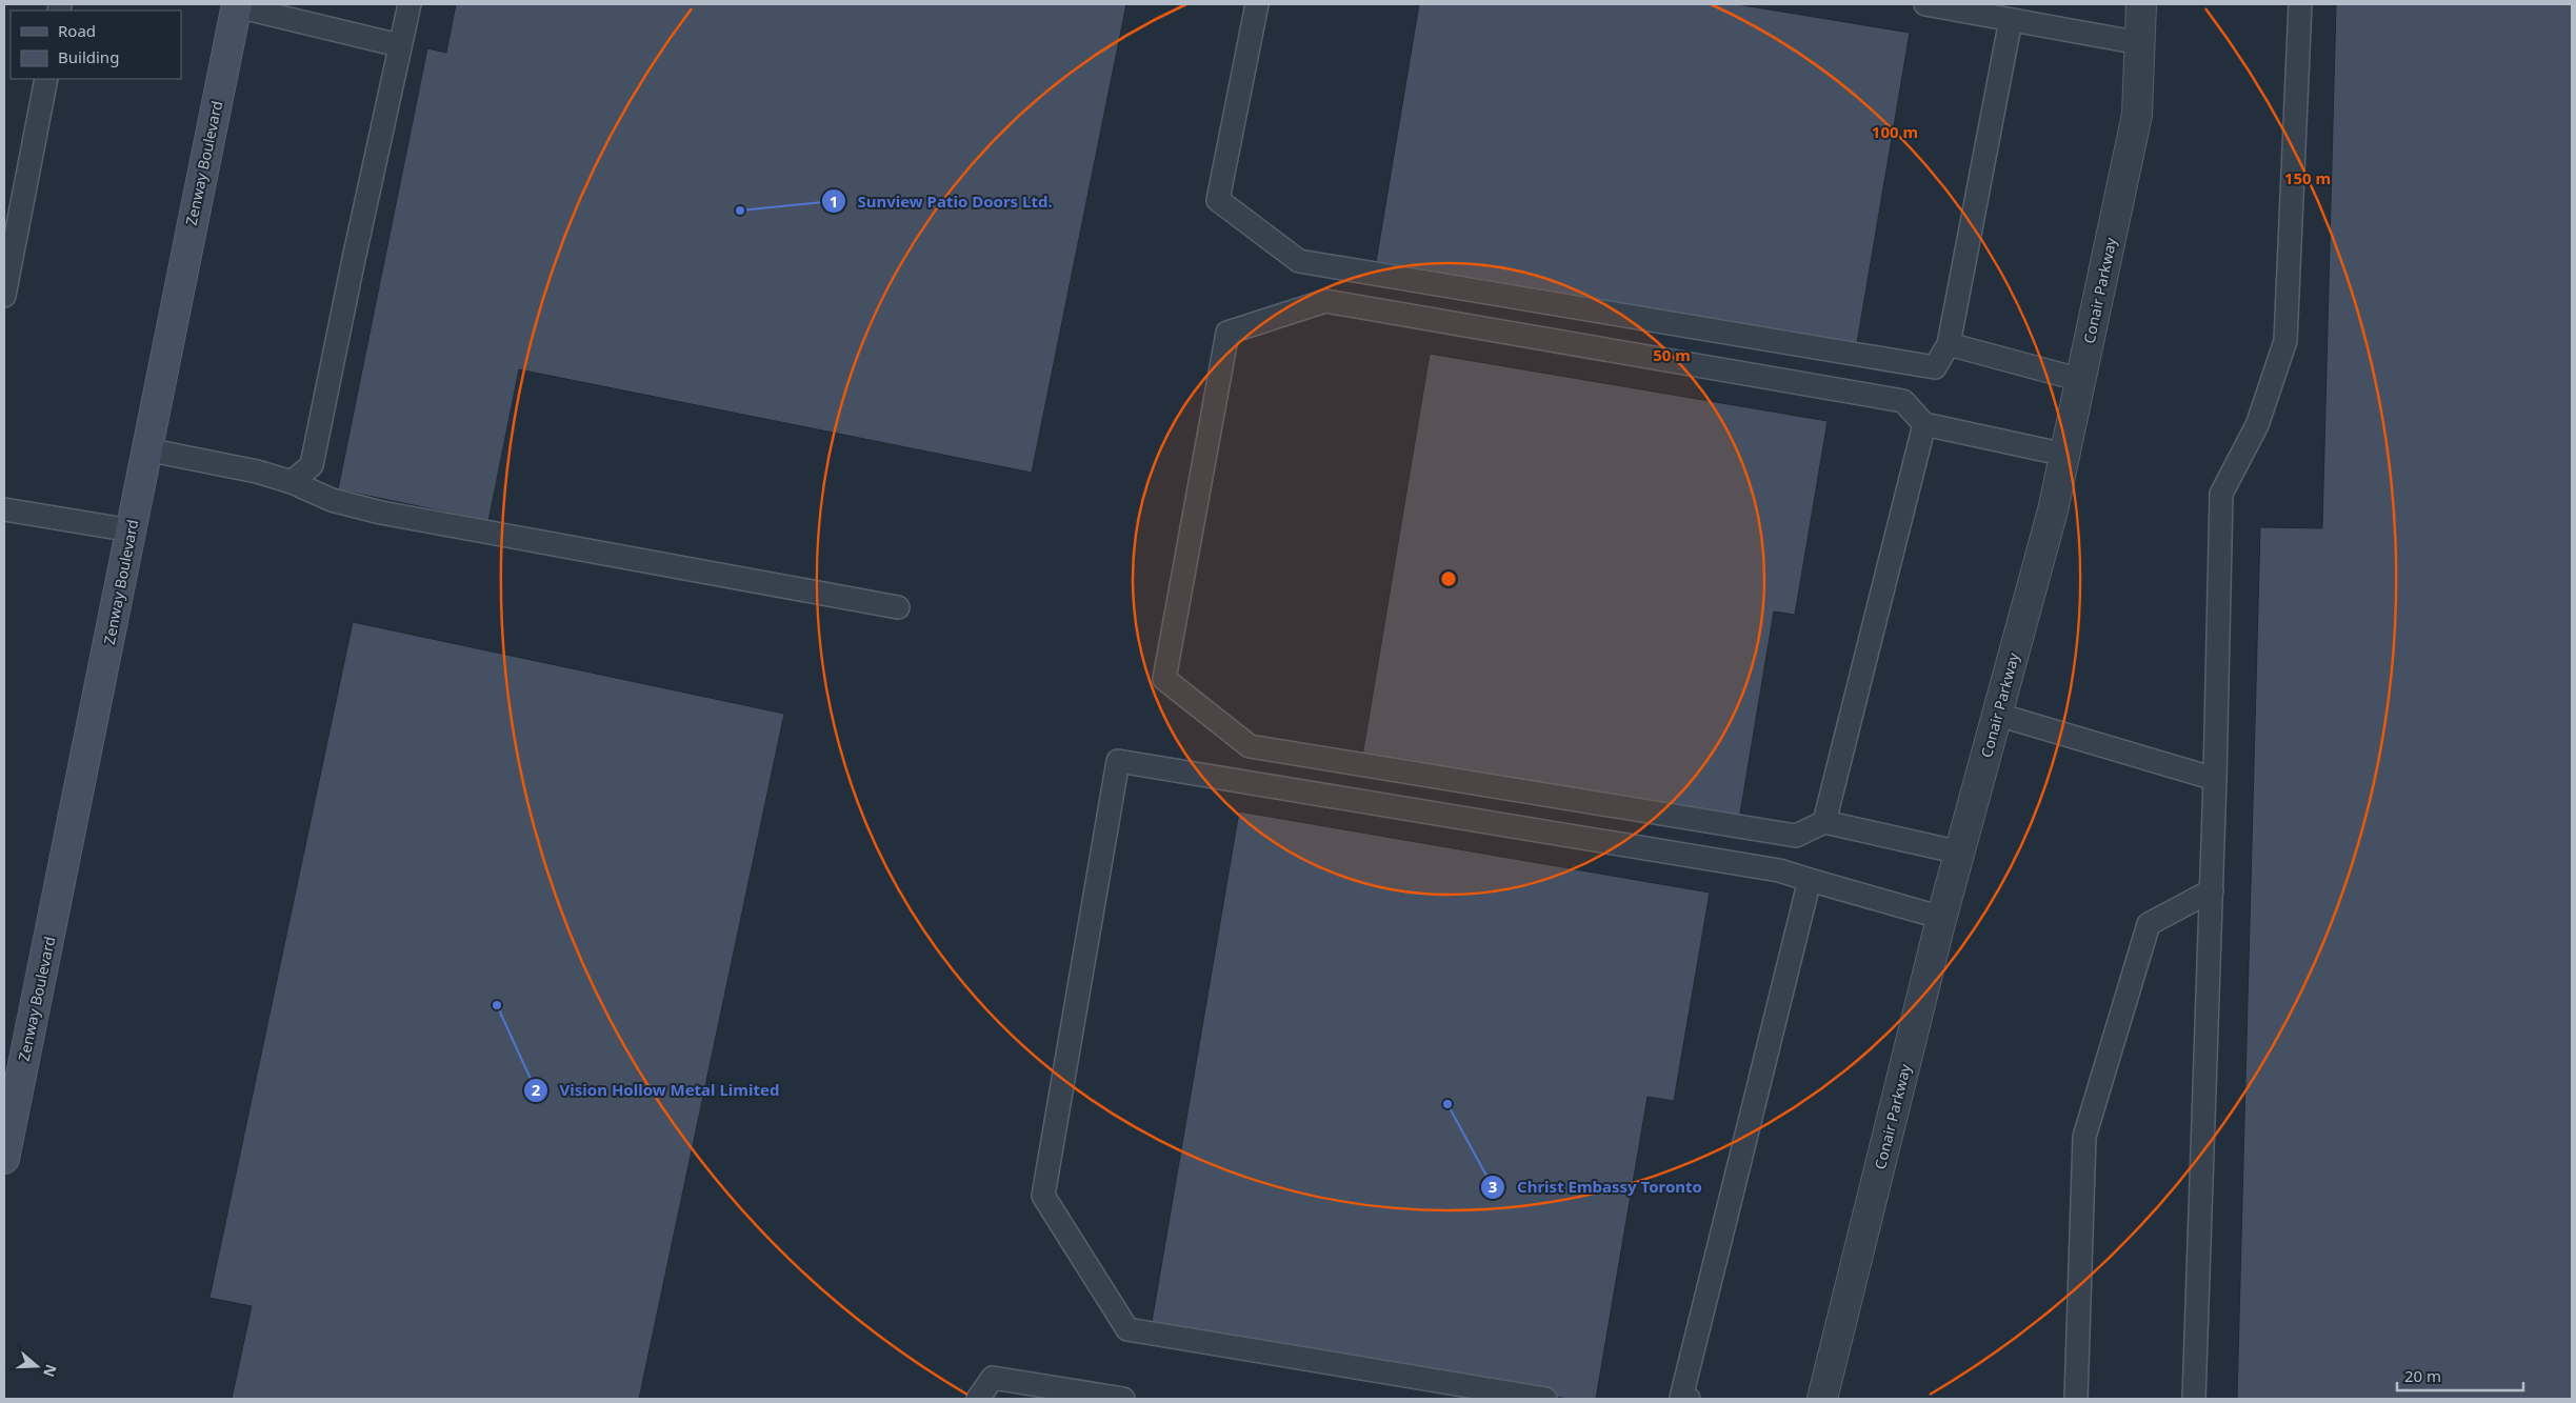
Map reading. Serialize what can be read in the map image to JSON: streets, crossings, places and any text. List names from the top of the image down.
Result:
{
  "streets": {
    "street": ["Zenway Boulevard", "Conair Parkway"]
  },
  "places": ["Sunview Patio Doors Ltd.", "Vision Hollow Metal Limited", "Christ Embassy Toronto"],
  "legend": ["Road", "Building"],
  "scale_bar": "20 m",
  "north": "right",
  "rings": ["100 m", "150 m", "50 m"]
}
